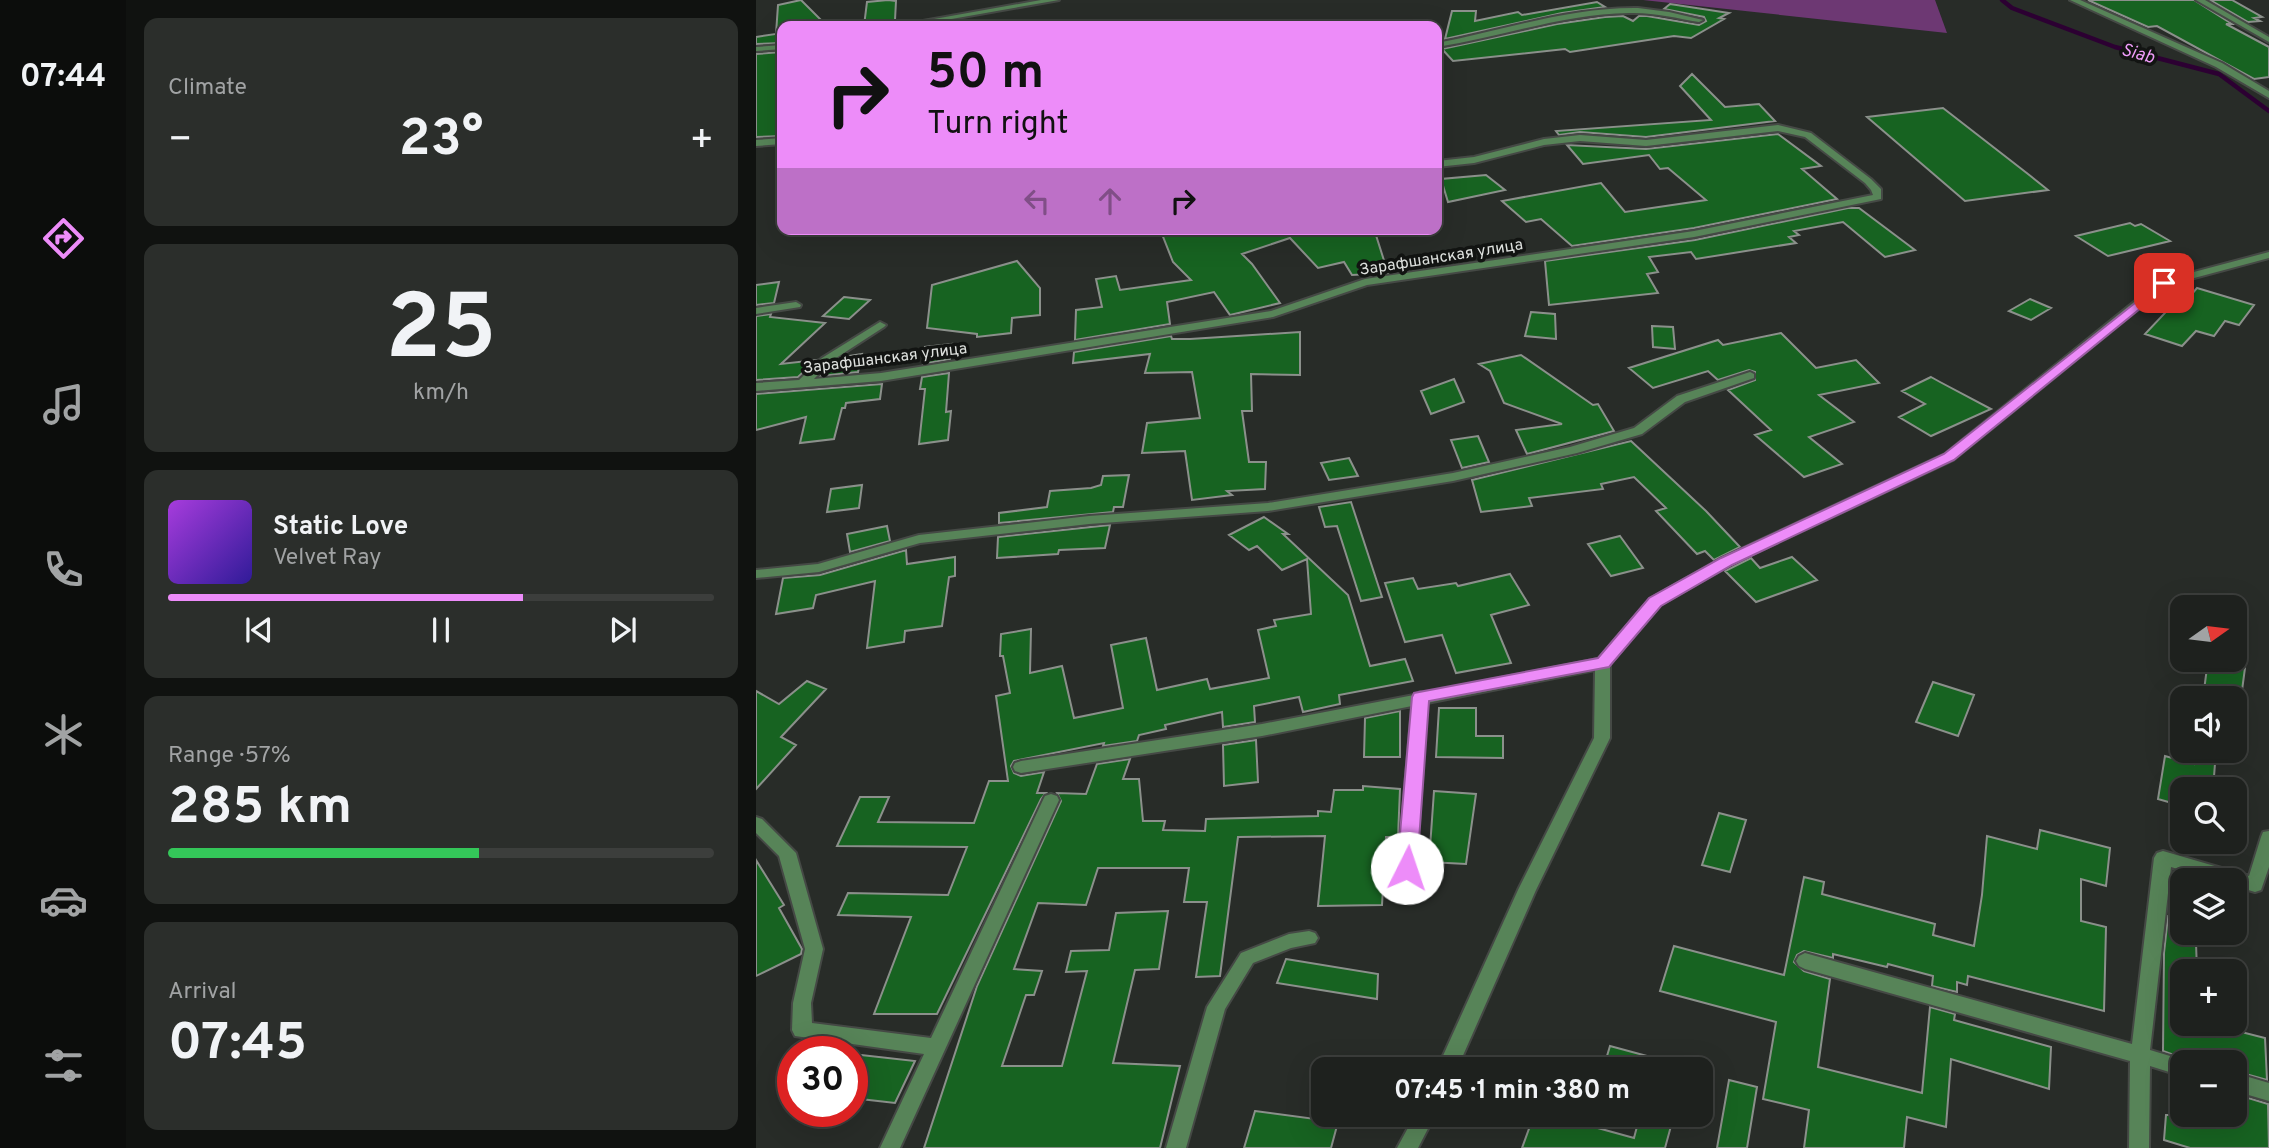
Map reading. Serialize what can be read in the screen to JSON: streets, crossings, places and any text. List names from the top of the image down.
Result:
{
  "streets": {
    "street": ["Зарафшанская улица"]
  },
  "water": ["Siab"],
  "north": "right",
  "page": {
    "tabs": "07:44",
    "tile": [
      "Climate",
      ["25", "km/h"],
      ["Range · 57%", "285 km"],
      ["Arrival", "07:45"]
    ],
    "turn": ["50 m", "Turn right"],
    "heat": ["−", "23°", "+"],
    "song": ["Static Love", "Velvet Ray"],
    "map_buttons": ["+", "−"],
    "limit": "30",
    "trip": "07:45 · 1 min · 380 m"
  }
}
